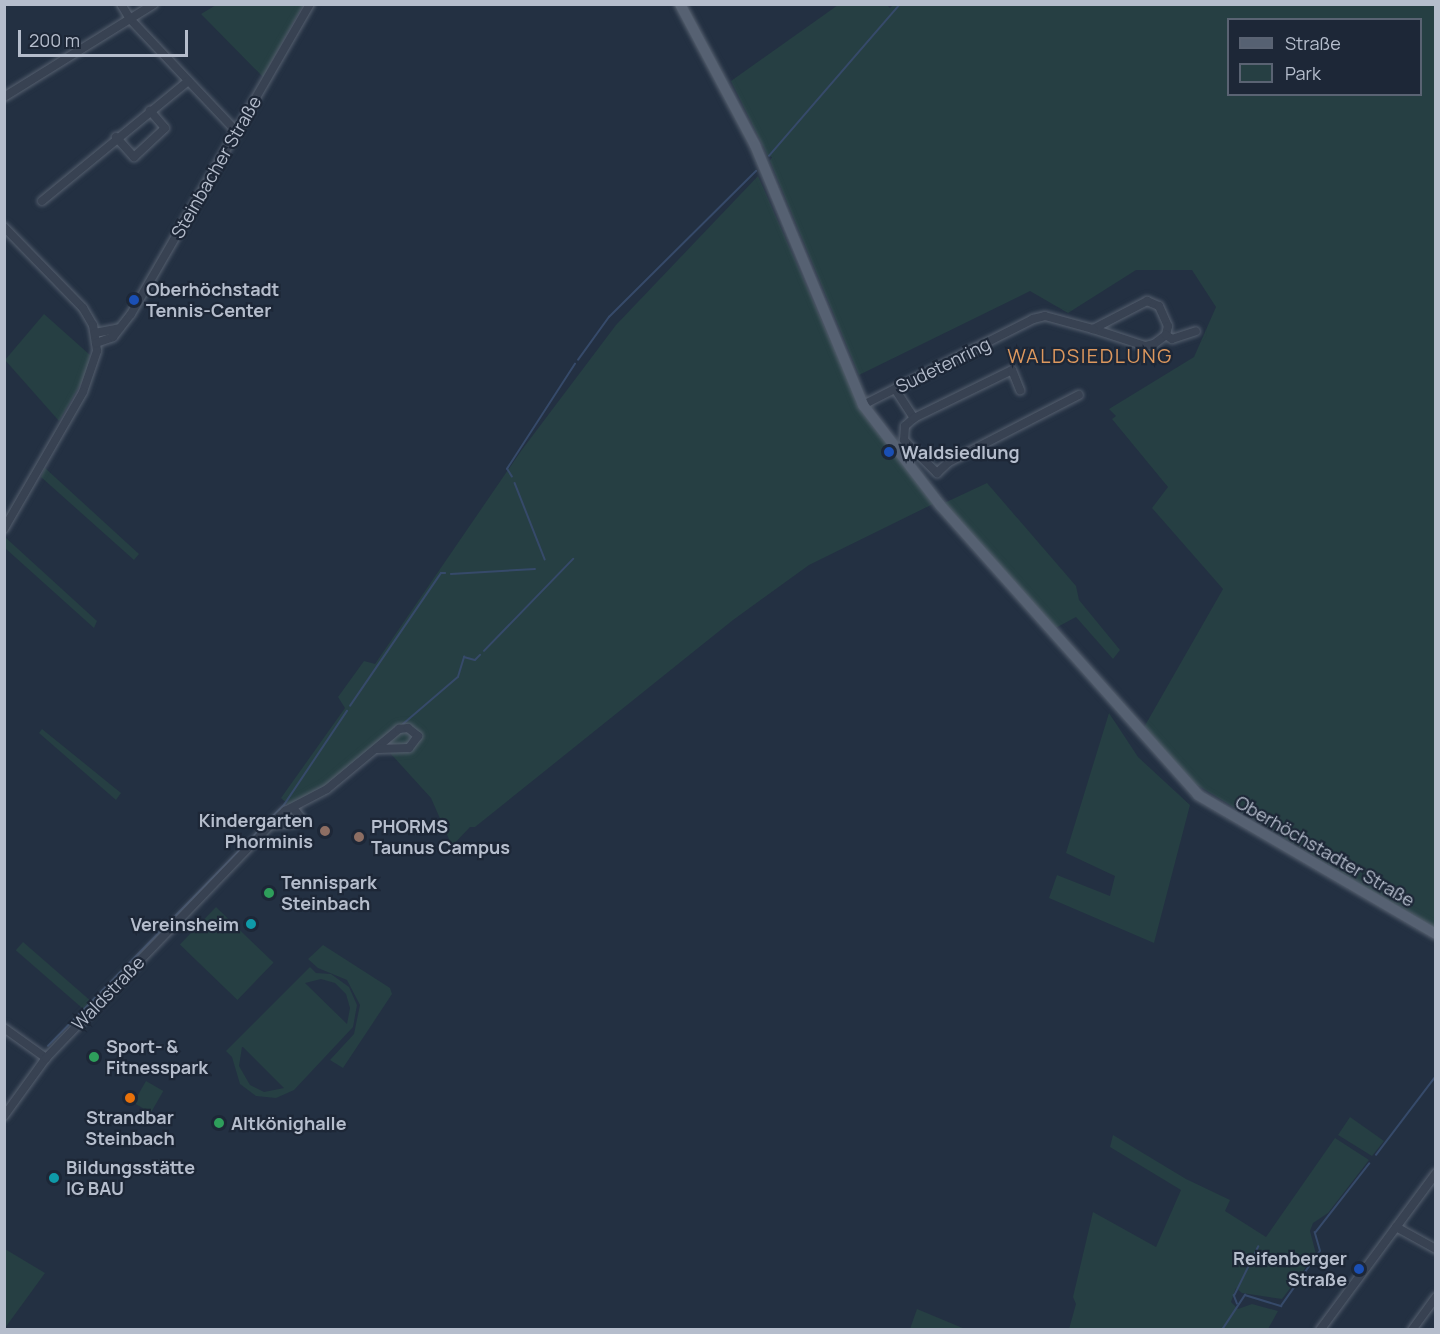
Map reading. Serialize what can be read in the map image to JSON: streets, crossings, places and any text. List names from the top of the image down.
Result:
{
  "streets": {
    "main road": ["Oberhöchstadter Straße"],
    "street": ["Steinbacher Straße", "Sudetenring", "Waldstraße"]
  },
  "crossings": [
    ["Sudetenring", "Oberhöchstadter Straße"]
  ],
  "districts": ["WALDSIEDLUNG"],
  "places": [
    "Oberhöchstadt Tennis-Center",
    "Waldsiedlung",
    "Kindergarten Phorminis",
    "PHORMS Taunus Campus",
    "Tennispark Steinbach",
    "Vereinsheim",
    "Sport- & Fitnesspark",
    "Strandbar Steinbach",
    "Altkönighalle",
    "Bildungsstätte IG BAU",
    "Reifenberger Straße"
  ],
  "legend": ["Straße", "Park"],
  "scale_bar": "200 m"
}
